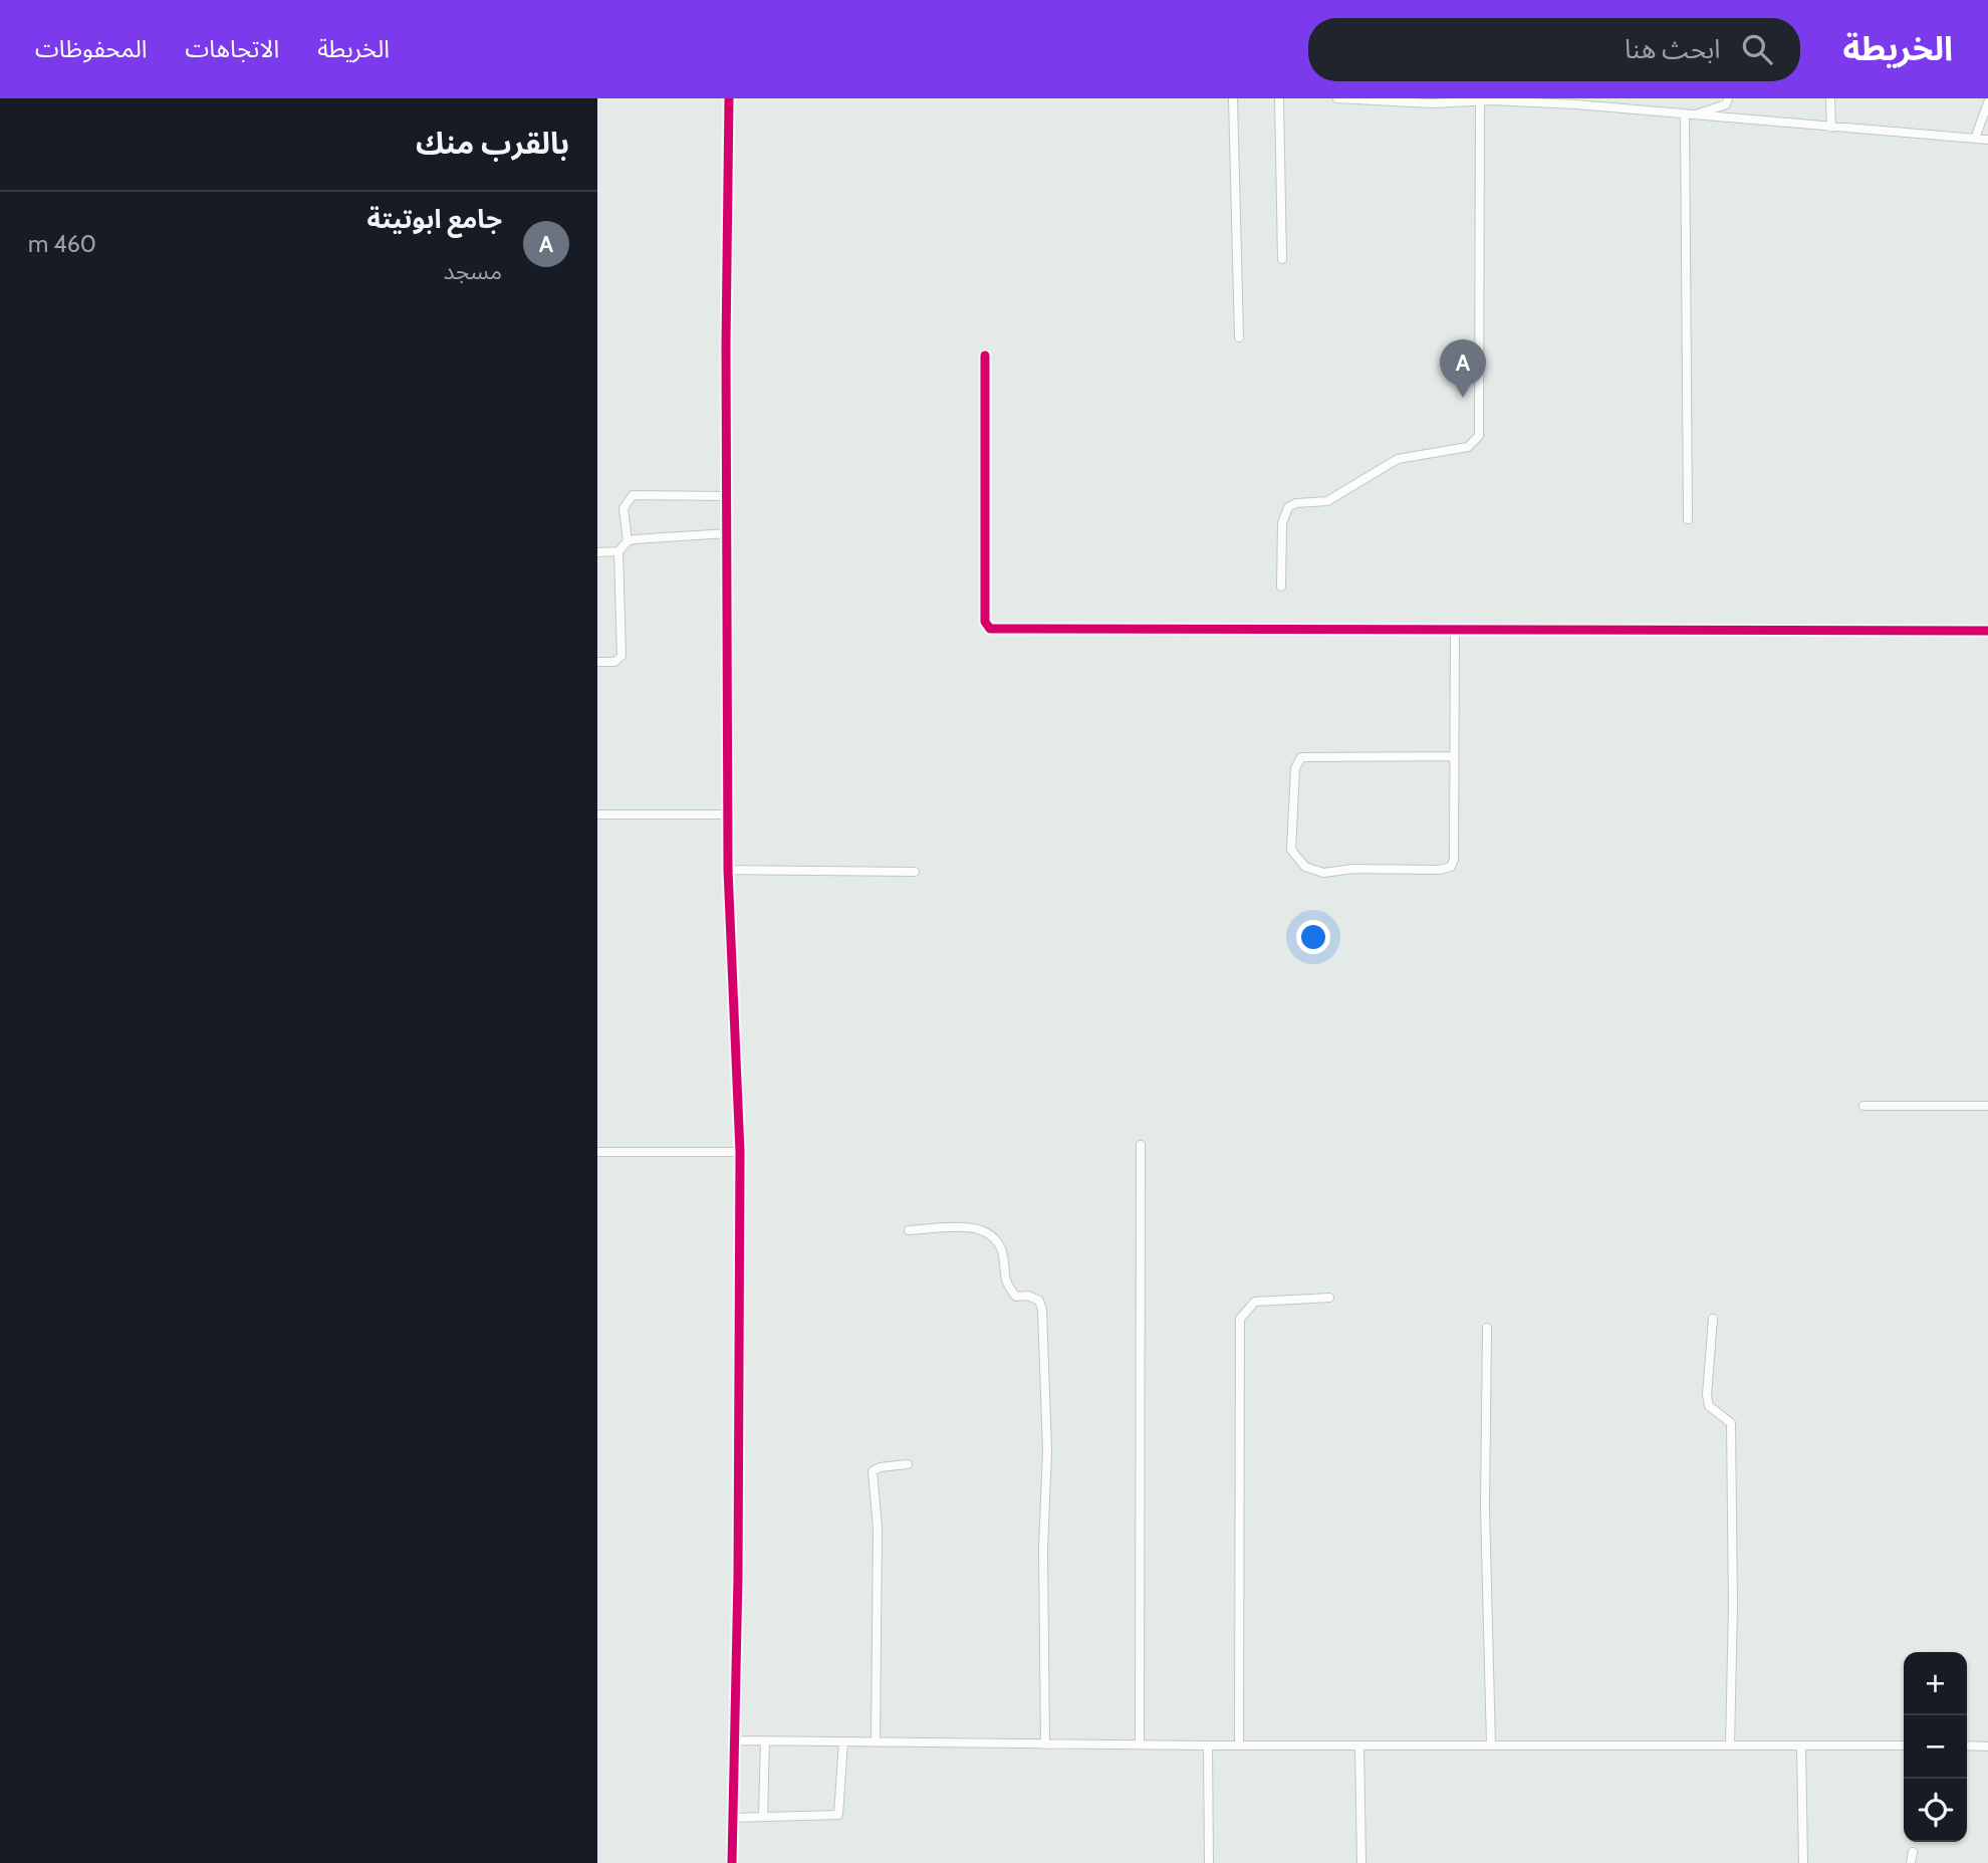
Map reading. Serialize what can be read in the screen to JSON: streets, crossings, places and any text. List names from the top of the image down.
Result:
{
  "page": {
    "header": "الخريطة",
    "search": "ابحث هنا",
    "nav": ["الخريطة", "الاتجاهات", "المحفوظات"],
    "heading": "بالقرب منك",
    "list": [
      {
        "mark": "A",
        "name": "جامع ابوتيتة",
        "note": "مسجد",
        "value": "460 m"
      }
    ],
    "pins": "A",
    "map_buttons": ["+", "−"]
  }
}
